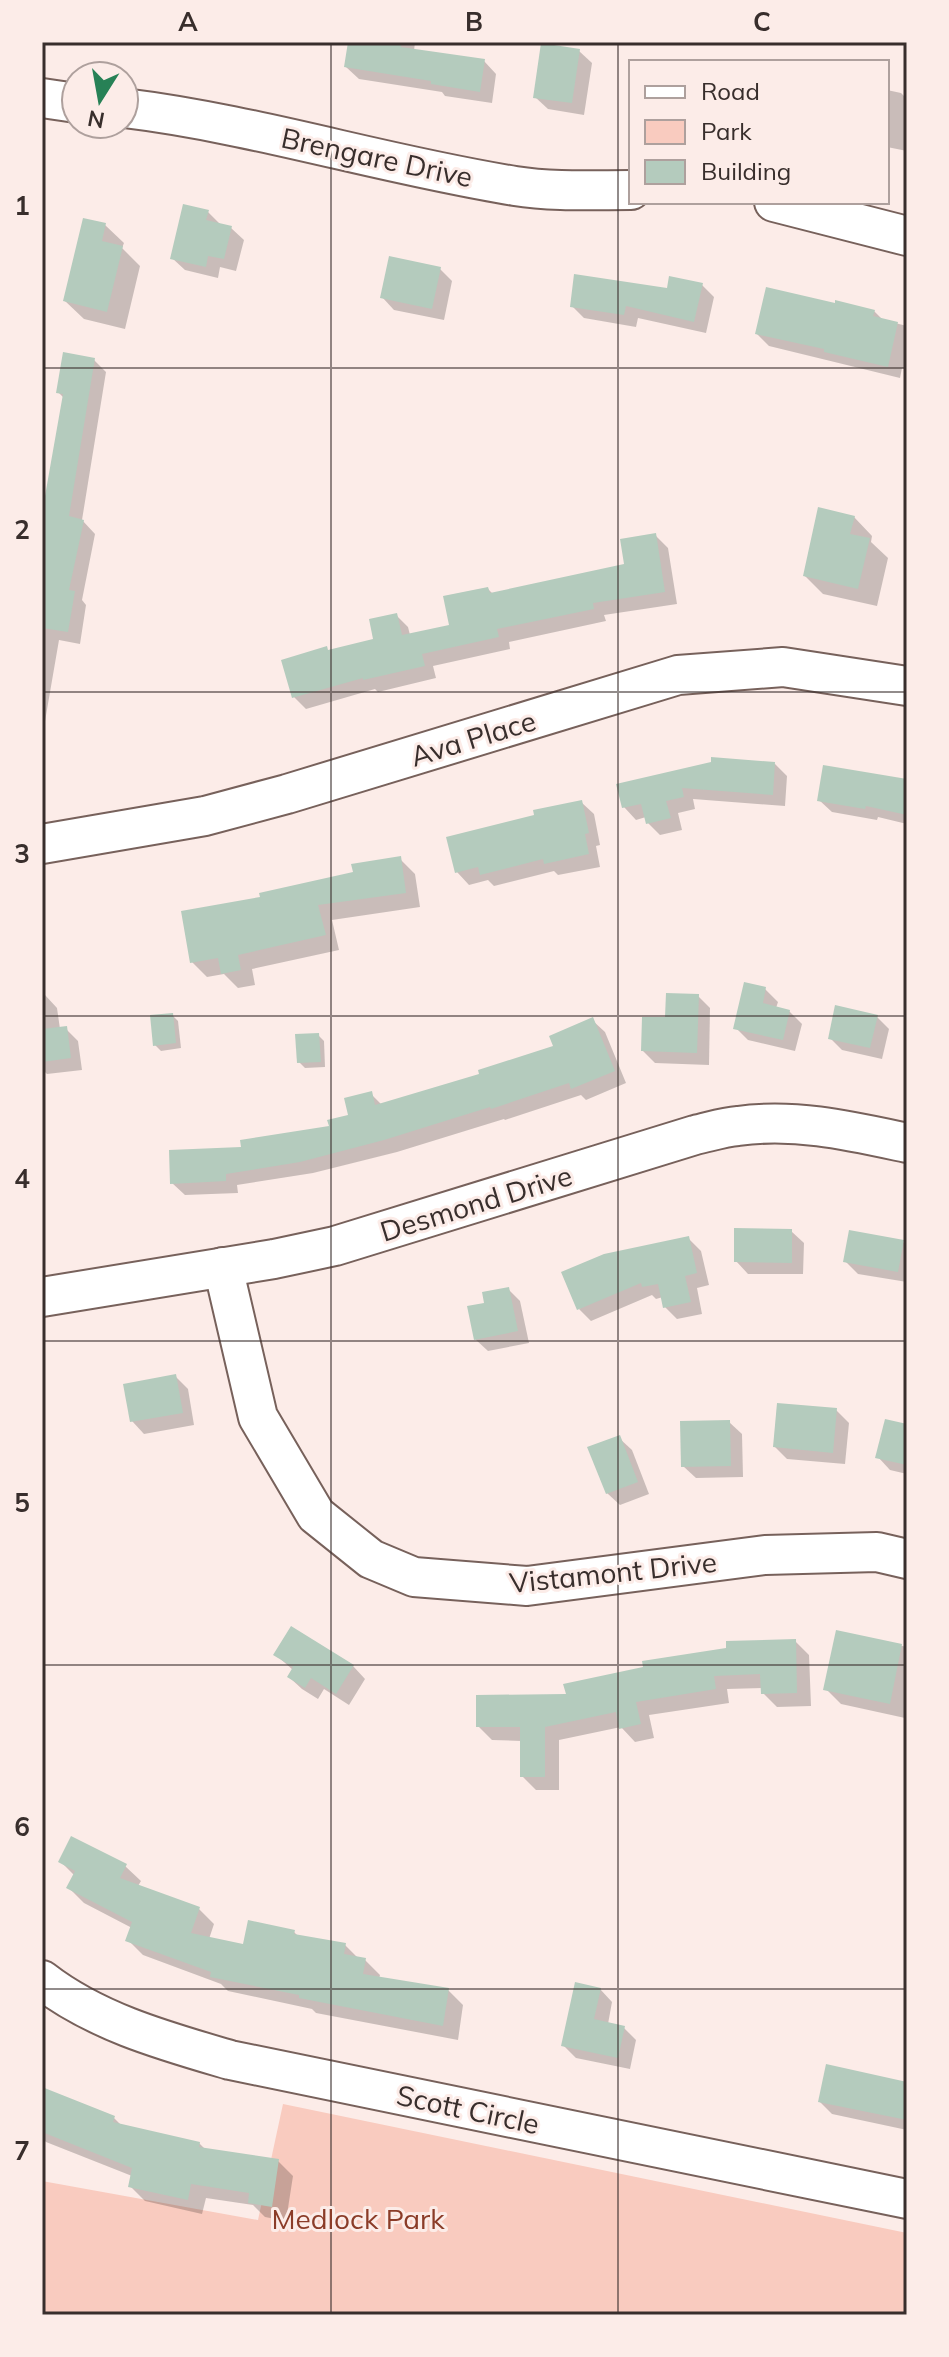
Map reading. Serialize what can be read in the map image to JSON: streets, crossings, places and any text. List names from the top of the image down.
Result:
{
  "streets": {
    "street": [
      "Brengare Drive",
      "Ava Place",
      "Desmond Drive",
      "Vistamont Drive",
      "Scott Circle"
    ]
  },
  "crossings": [
    ["Desmond Drive", "Vistamont Drive"]
  ],
  "parks": ["Medlock Park"],
  "legend": ["Road", "Park", "Building"],
  "north": "bottom",
  "grid": {
    "columns": ["A", "B", "C"],
    "rows": [
      "1",
      "2",
      "3",
      "4",
      "5",
      "6",
      "7"
    ]
  }
}
